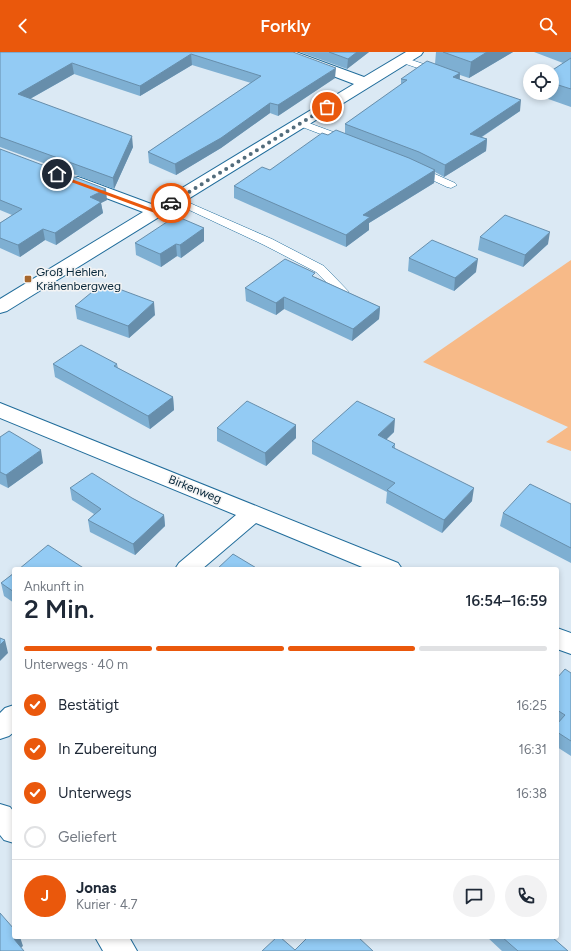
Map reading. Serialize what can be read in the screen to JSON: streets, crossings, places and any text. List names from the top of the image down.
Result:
{
  "streets": {
    "street": ["Birkenweg"]
  },
  "places": {
    "transit": ["Groß Hehlen, Krähenbergweg"]
  },
  "page": {
    "header": "Forkly",
    "heading": ["2 Min.", "Ankunft in", "16:54–16:59"],
    "panel": ["Jonas", "Kurier · 4.7"],
    "bar": "Unterwegs · 40 m",
    "list": [
      ["Bestätigt", "16:25"],
      ["In Zubereitung", "16:31"],
      ["Unterwegs", "16:38"],
      "Geliefert"
    ],
    "round": "J"
  }
}
